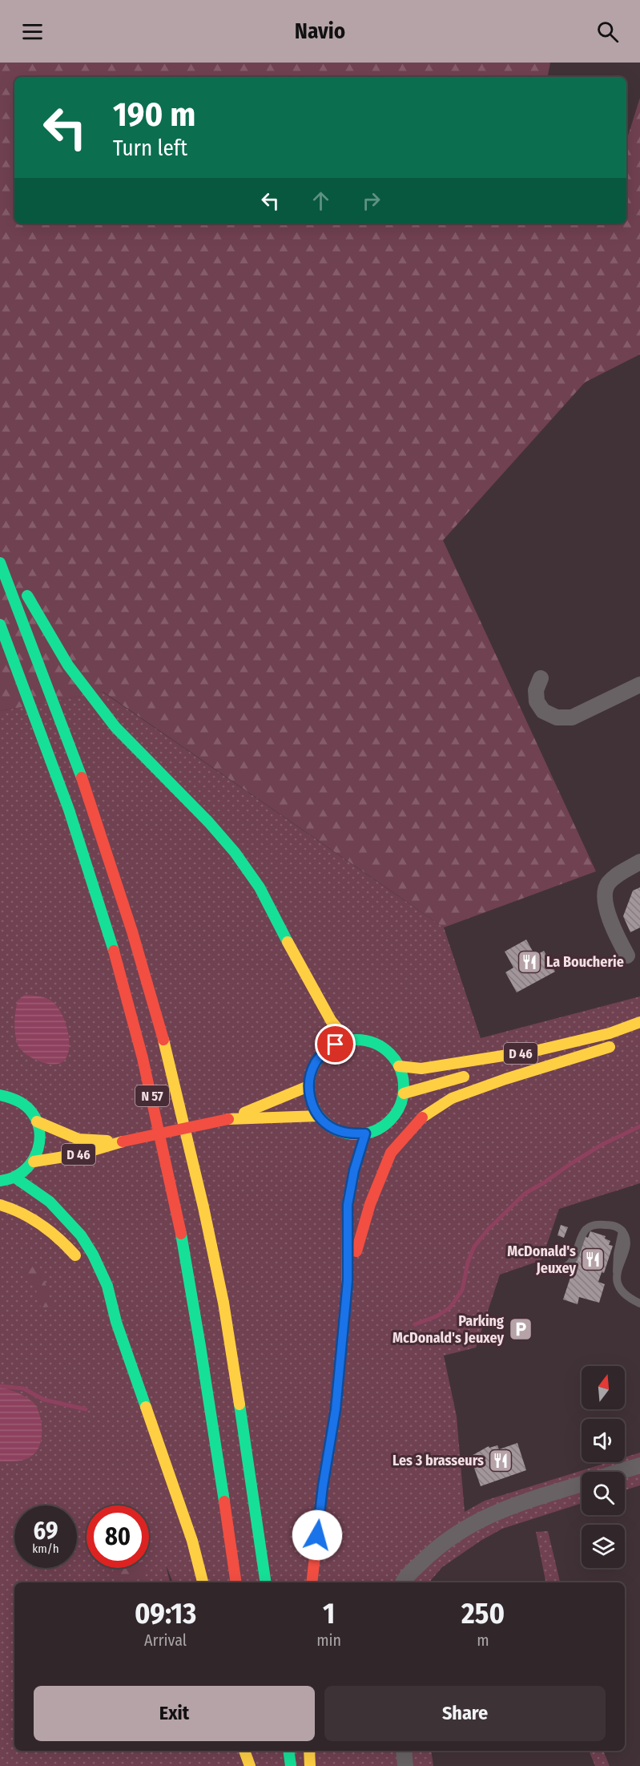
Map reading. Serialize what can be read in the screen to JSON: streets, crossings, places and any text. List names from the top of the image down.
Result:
{
  "streets": {
    "main road": ["D 46", "N 57"]
  },
  "places": {
    "restaurant": ["La Boucherie", "McDonald's Jeuxey", "Les 3 brasseurs"],
    "parking": ["Parking McDonald's Jeuxey"]
  },
  "north": "top",
  "page": {
    "header": "Navio",
    "turn": ["190 m", "Turn left"],
    "speed": "69 km/h",
    "limit": "80",
    "eta": [
      "09:13",
      "Arrival",
      "1",
      "min",
      "250",
      "m"
    ],
    "buttons": ["Exit", "Share"]
  }
}
